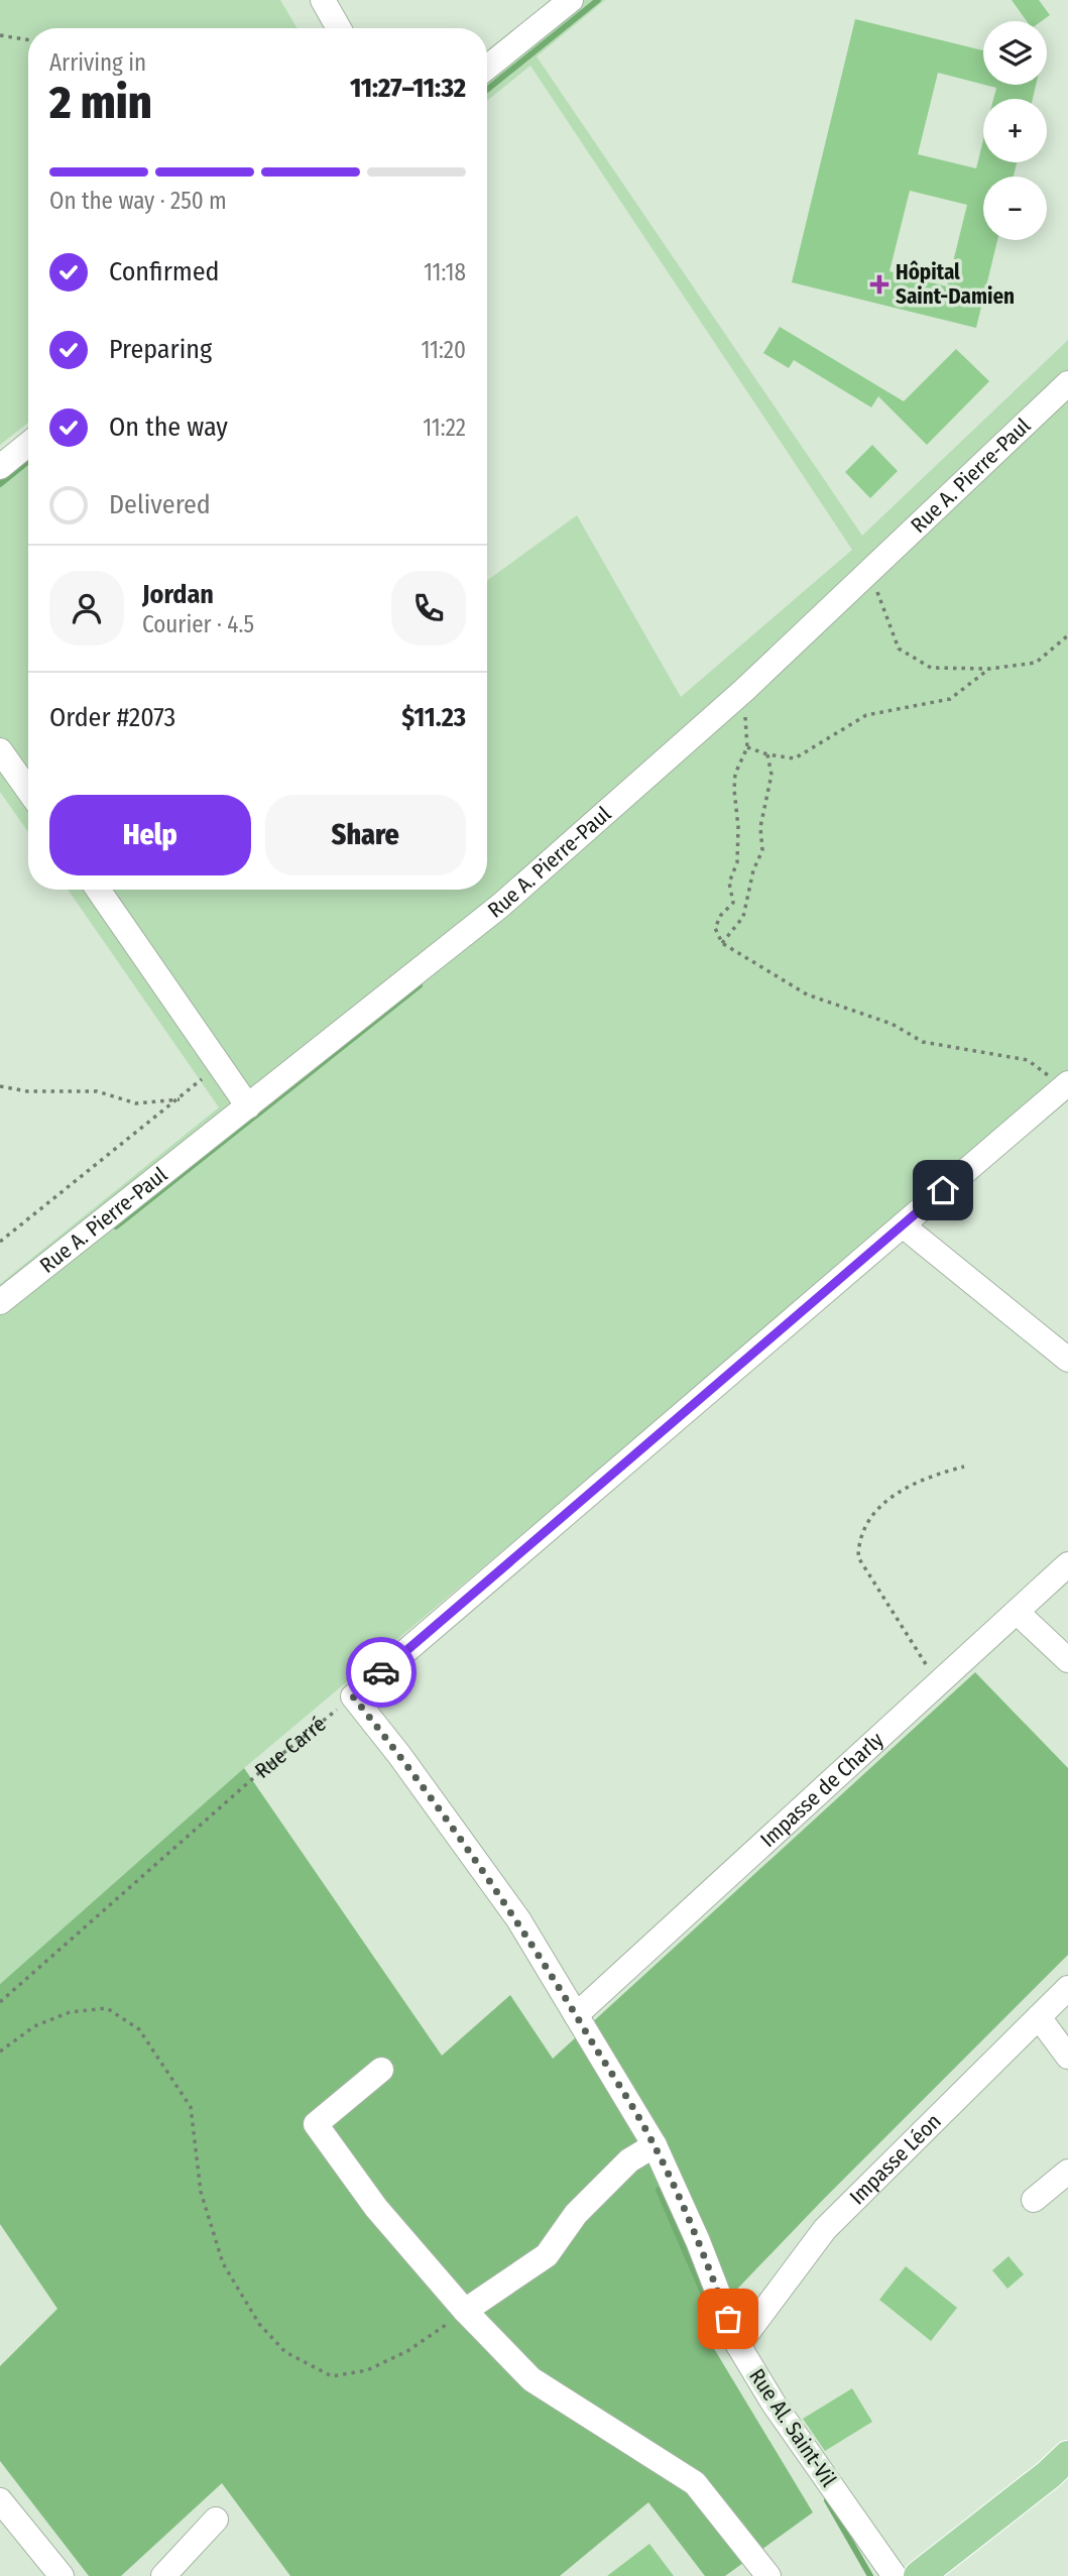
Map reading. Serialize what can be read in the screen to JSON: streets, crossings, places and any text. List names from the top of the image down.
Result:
{
  "streets": {
    "street": [
      "Rue A. Pierre-Paul",
      "Impasse de Charly",
      "Impasse Léon",
      "Rue Al. Saint-Vil"
    ],
    "path": ["Rue Carré"]
  },
  "crossings": [
    ["Rue Carré", "Rue Al. Saint-Vil"],
    ["Impasse de Charly", "Rue Al. Saint-Vil"],
    ["Impasse Léon", "Rue Al. Saint-Vil"]
  ],
  "places": {
    "health": ["Hôpital Saint-Damien"]
  },
  "page": {
    "map_buttons": ["+", "−"],
    "heading": ["2 min", "Arriving in", "11:27–11:32"],
    "panel": [
      "Jordan",
      "Courier · 4.5",
      "Order #2073",
      "$11.23"
    ],
    "bar": "On the way · 250 m",
    "list": [
      ["Confirmed", "11:18"],
      ["Preparing", "11:20"],
      ["On the way", "11:22"],
      "Delivered"
    ],
    "buttons": ["Help", "Share"]
  }
}
